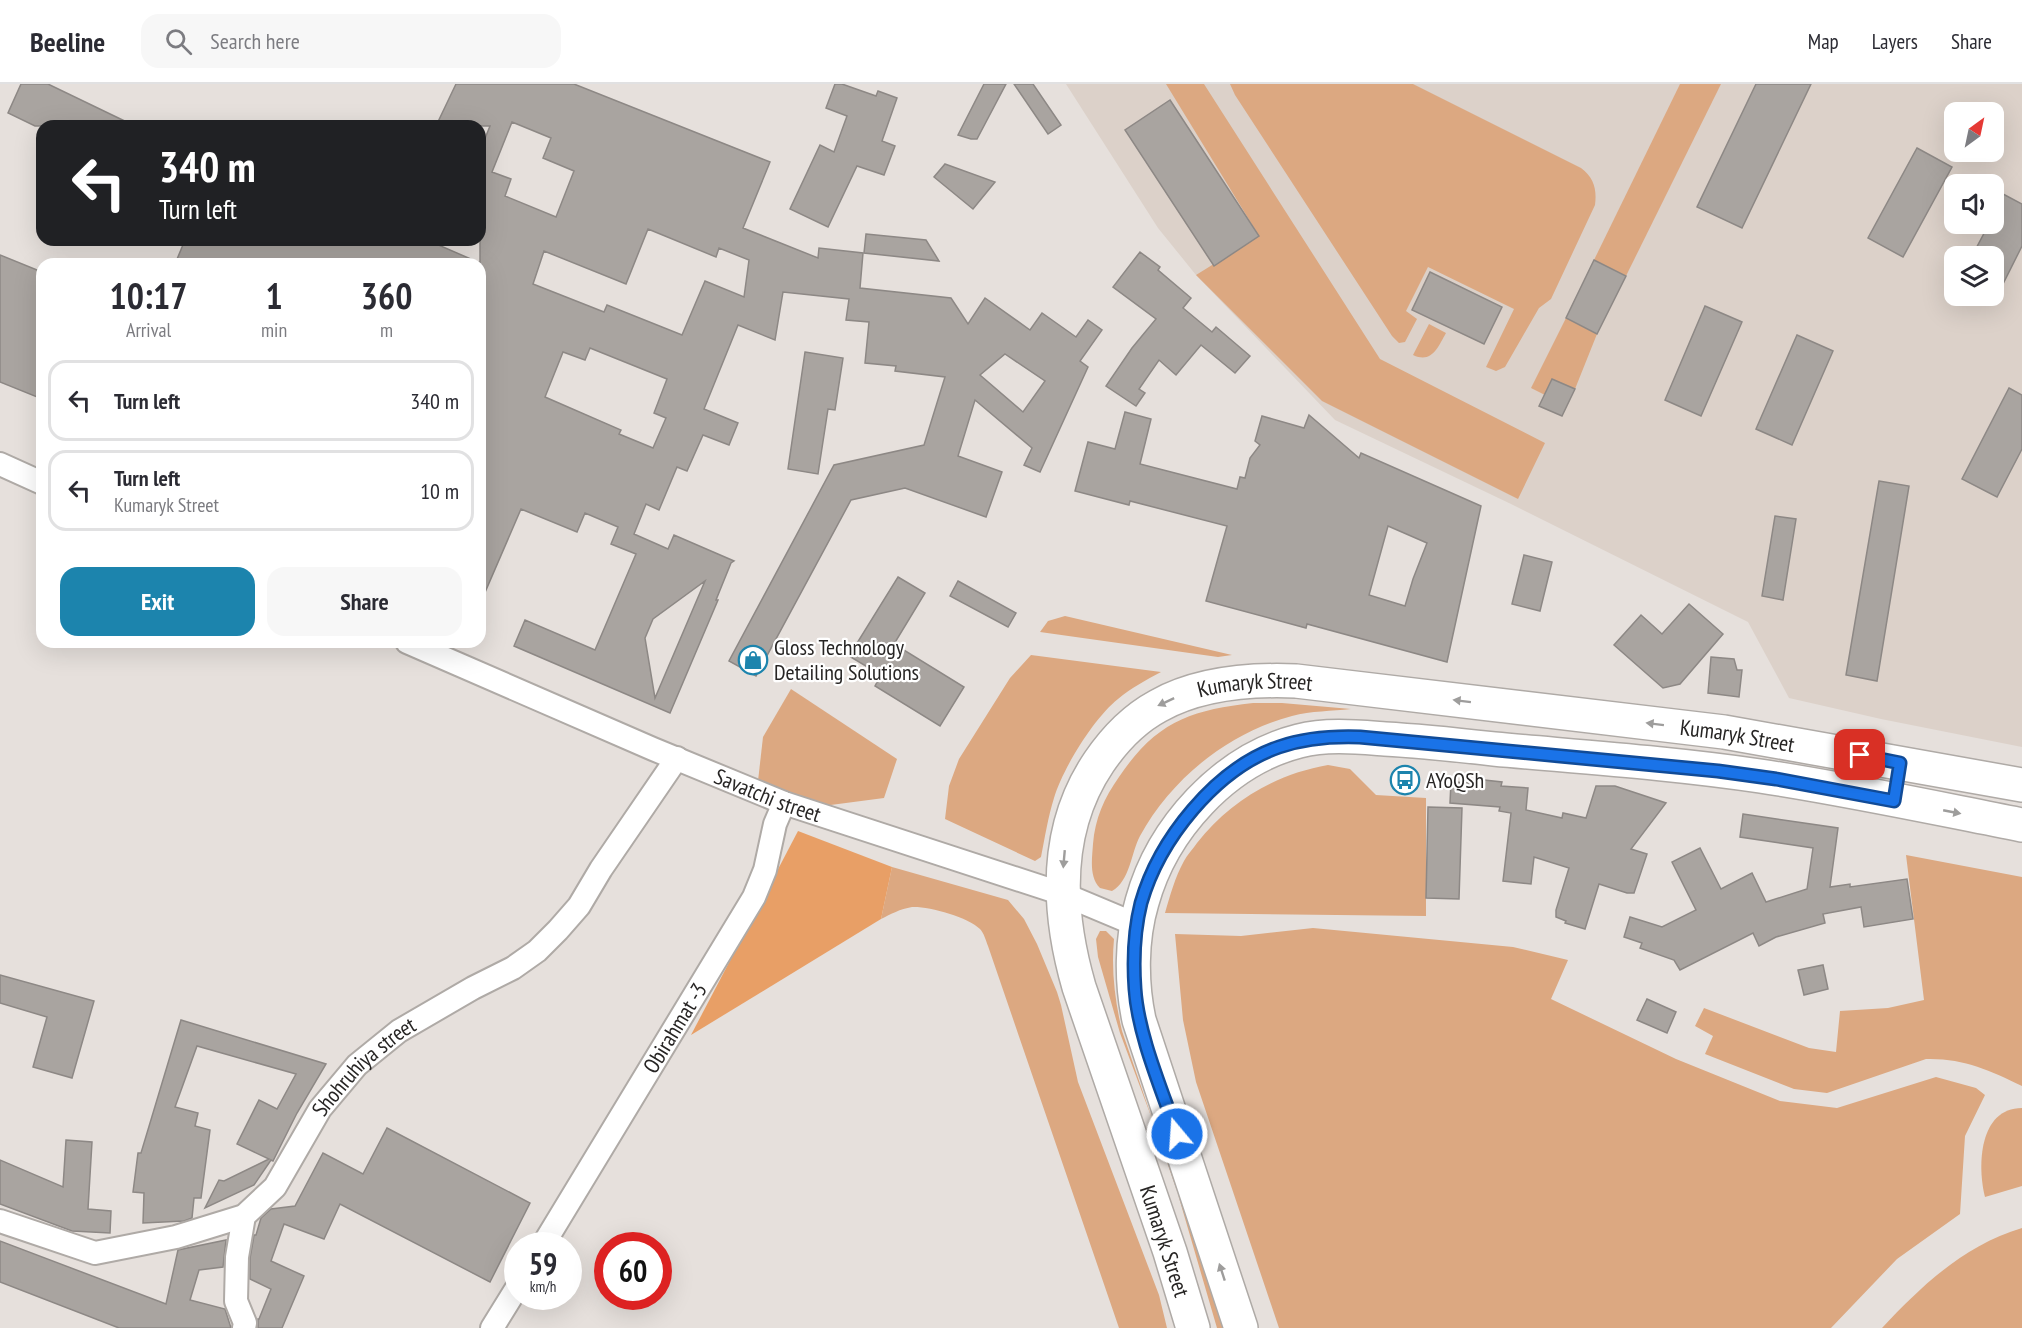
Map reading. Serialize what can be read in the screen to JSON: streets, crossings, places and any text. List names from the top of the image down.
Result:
{
  "streets": {
    "main road": ["Kumaryk Street"],
    "street": ["Savatchi street", "Obirahmat -3", "Shohruhiya street"]
  },
  "crossings": [
    ["Kumaryk Street", "Savatchi street"],
    ["Savatchi street", "Obirahmat -3"],
    ["Savatchi street", "Shohruhiya street"]
  ],
  "places": {
    "shop": ["Gloss Technology Detailing Solutions"],
    "bus stop": ["AYoQSh"]
  },
  "north": "top right",
  "page": {
    "header": "Beeline",
    "search": "Search here",
    "nav": ["Map", "Layers", "Share"],
    "turn": ["340 m", "Turn left"],
    "eta": [
      "10:17",
      "Arrival",
      "1",
      "min",
      "360",
      "m"
    ],
    "list": [
      {
        "name": "Turn left",
        "value": "340 m"
      },
      {
        "name": "Turn left",
        "note": "Kumaryk Street",
        "value": "10 m"
      }
    ],
    "buttons": ["Exit", "Share"],
    "speed": "59 km/h",
    "limit": "60"
  }
}
